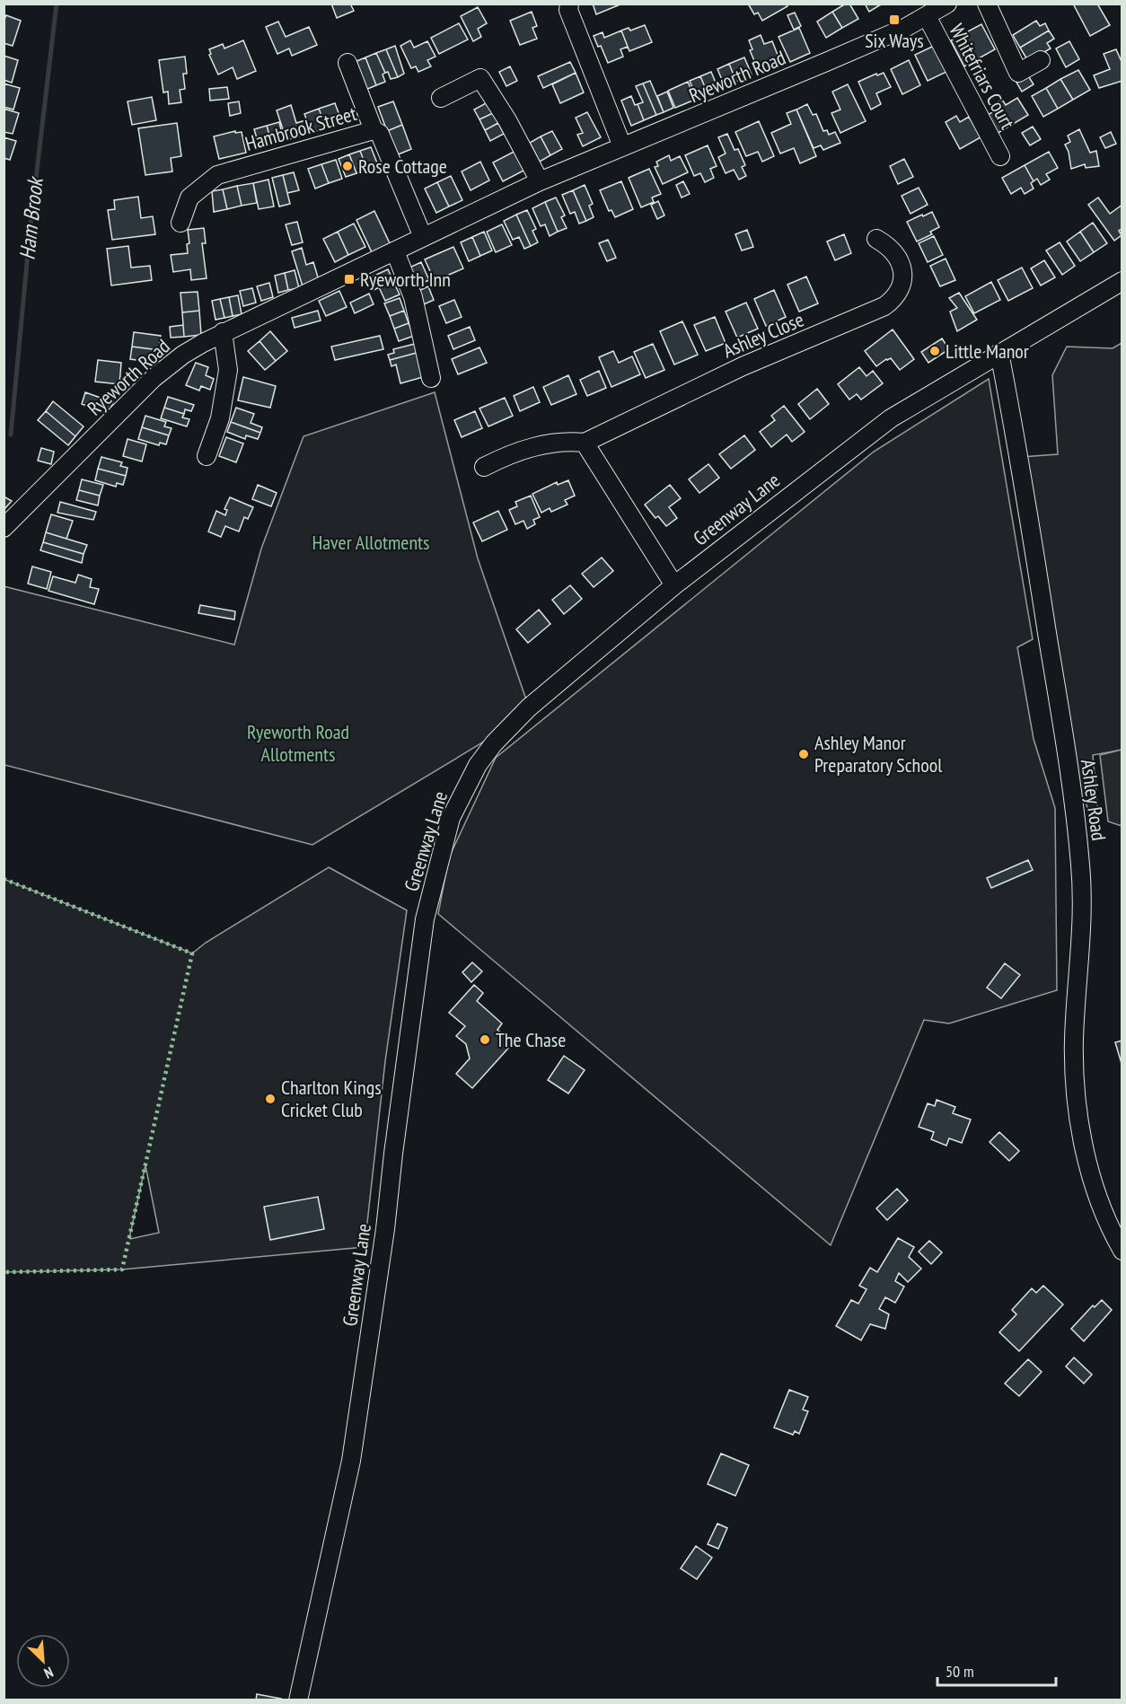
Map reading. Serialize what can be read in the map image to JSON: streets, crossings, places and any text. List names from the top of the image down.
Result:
{
  "streets": {
    "street": [
      "Ryeworth Road",
      "Whitefriars Court",
      "Hambrook Street",
      "Ashley Close",
      "Greenway Lane",
      "Ashley Road"
    ]
  },
  "crossings": [
    ["Ryeworth Road", "Whitefriars Court"],
    ["Ryeworth Road", "Hambrook Street"],
    ["Greenway Lane", "Ashley Road"]
  ],
  "water": ["Ham Brook"],
  "parks": ["Haver Allotments", "Ryeworth Road Allotments"],
  "places": {
    "transit": ["Six Ways", "Ryeworth Inn"],
    "other": [
      "Rose Cottage",
      "Little Manor",
      "Ashley Manor Preparatory School",
      "The Chase",
      "Charlton Kings Cricket Club"
    ]
  },
  "scale_bar": "50 m",
  "north": "bottom right"
}
